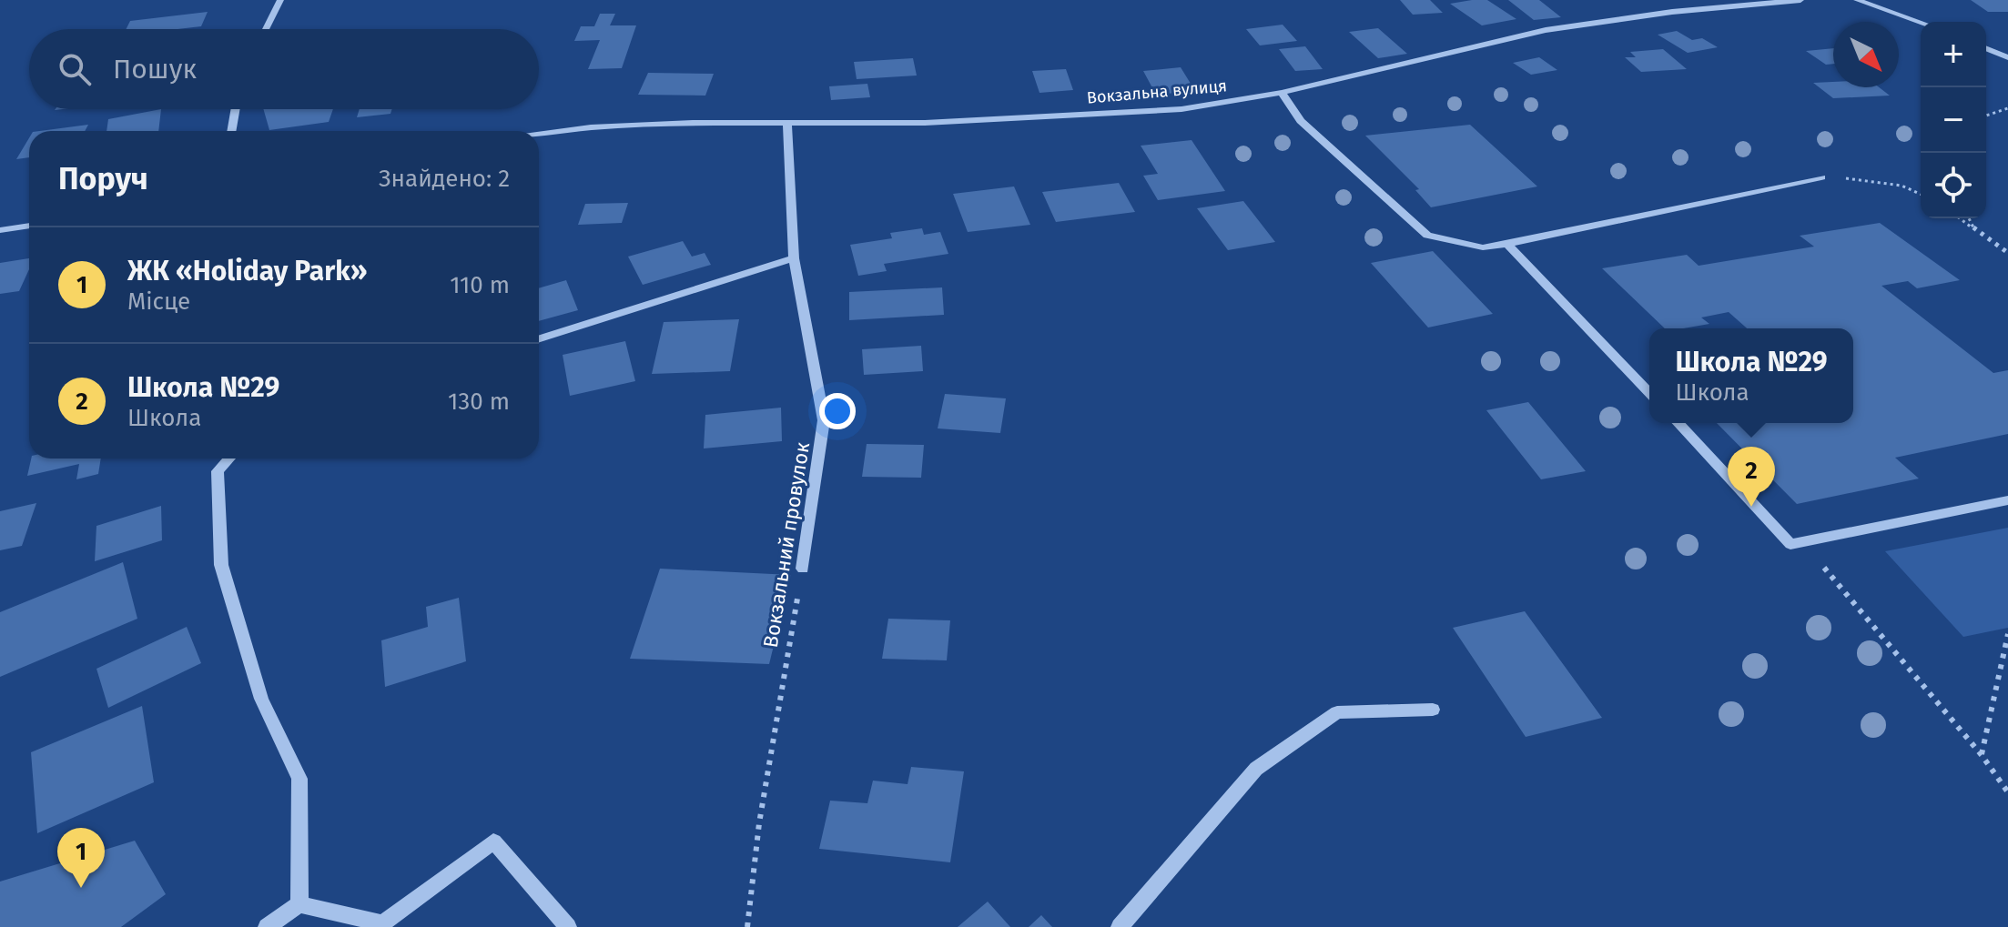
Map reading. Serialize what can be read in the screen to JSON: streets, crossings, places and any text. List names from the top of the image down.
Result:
{
  "streets": {
    "street": ["Вокзальна вулиця", "Вокзальний провулок"]
  },
  "crossings": [
    ["Вокзальна вулиця", "Вокзальний провулок"]
  ],
  "north": "bottom right",
  "page": {
    "map_buttons": ["+", "−"],
    "search": "Пошук",
    "heading": ["Поруч", "Знайдено: 2"],
    "list": [
      {
        "mark": "1",
        "name": "ЖК «Holiday Park»",
        "note": "Місце",
        "value": "110 m"
      },
      {
        "mark": "2",
        "name": "Школа №29",
        "note": "Школа",
        "value": "130 m"
      }
    ],
    "popup": ["Школа №29", "Школа"],
    "pins": ["2", "1"]
  }
}
